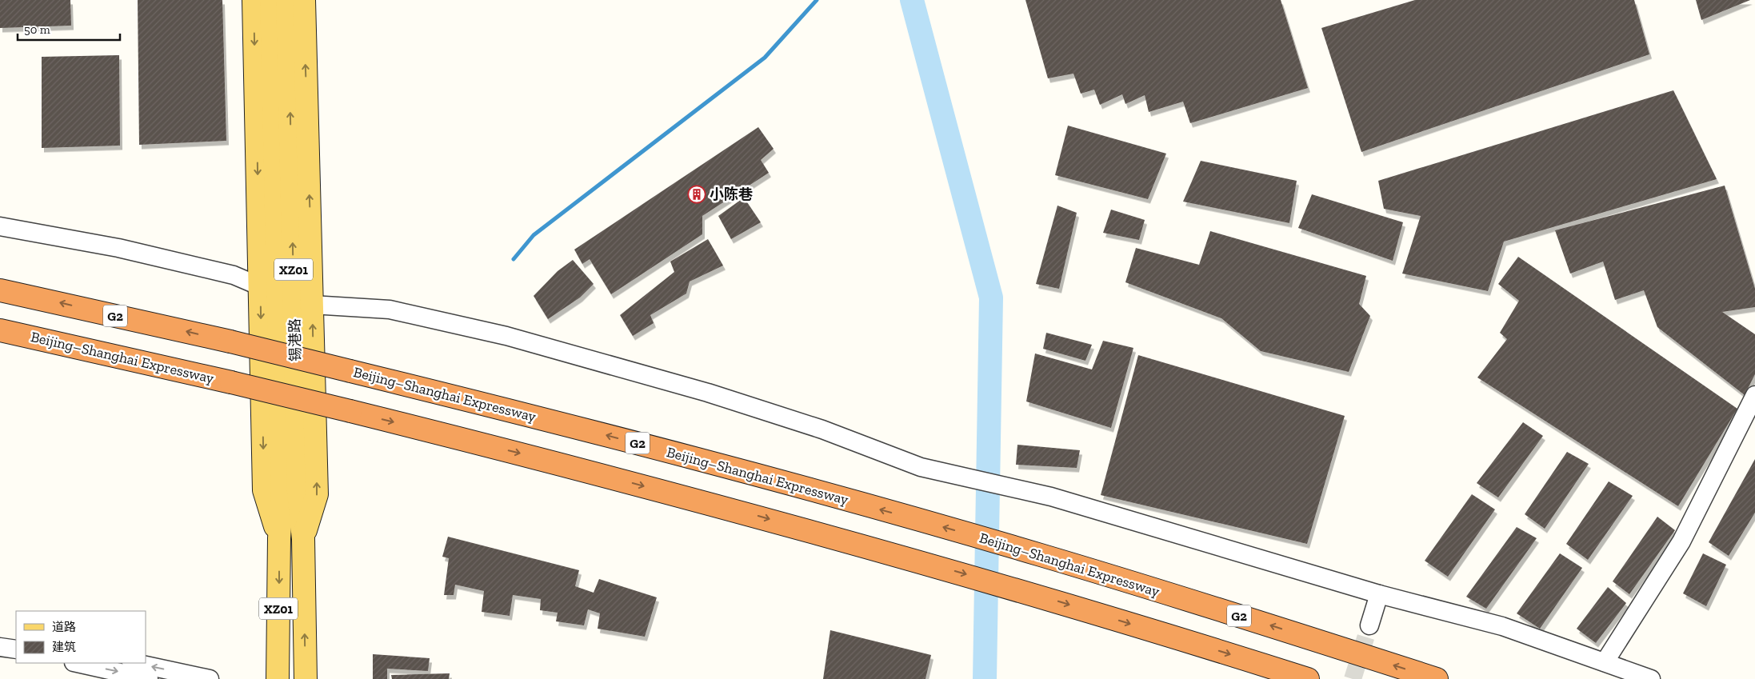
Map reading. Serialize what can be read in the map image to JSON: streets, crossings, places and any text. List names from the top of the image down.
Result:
{
  "streets": {
    "highway": ["G2", "Beijing–Shanghai Expressway"],
    "main road": ["XZ01", "锡港路"]
  },
  "crossings": [
    ["XZ01", "锡港路"]
  ],
  "places": {
    "building": ["小陈巷"]
  },
  "legend": ["道路", "建筑"],
  "scale_bar": "50 m"
}
